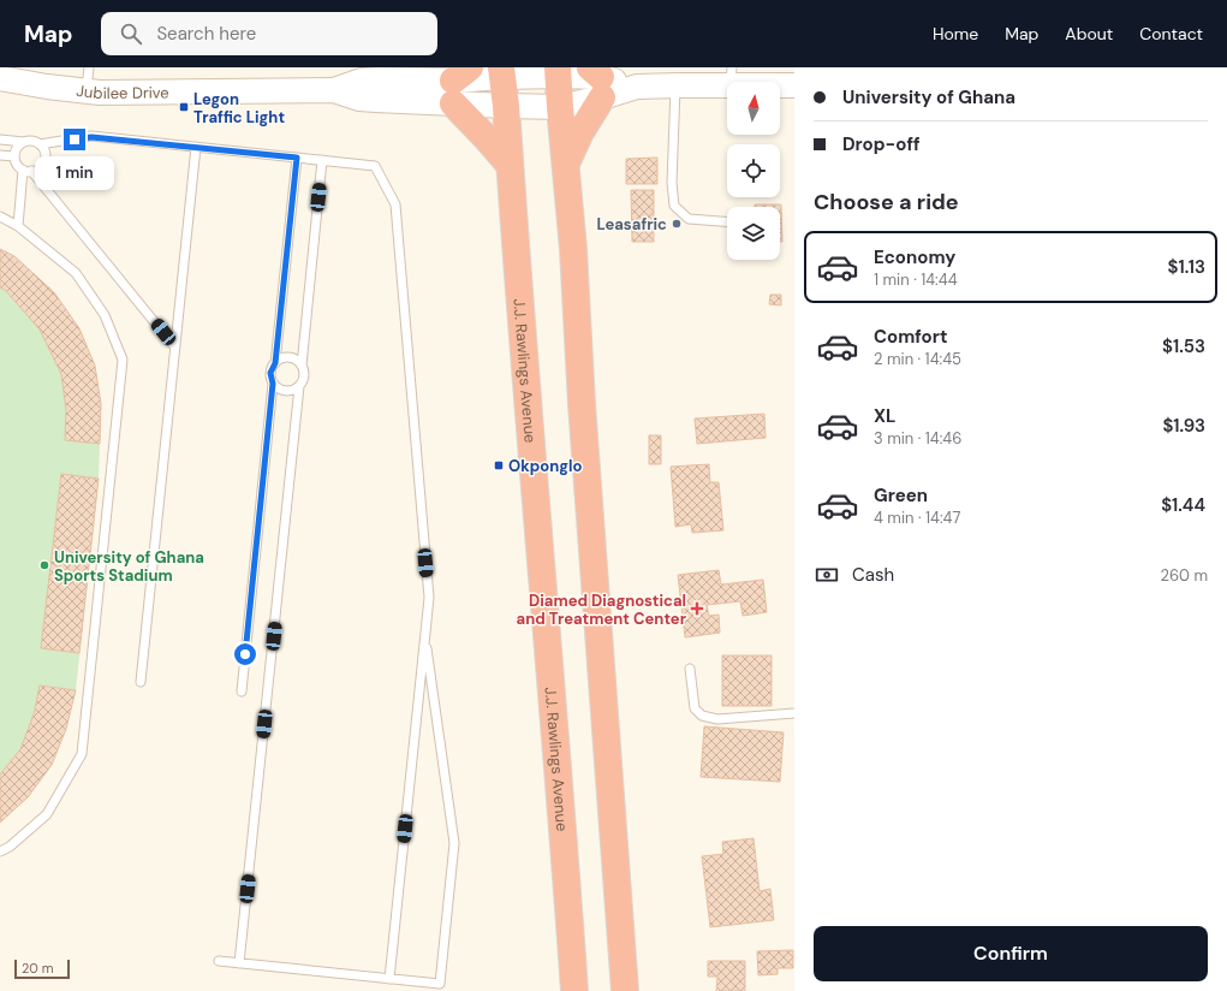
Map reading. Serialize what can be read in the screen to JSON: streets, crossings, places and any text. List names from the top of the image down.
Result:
{
  "streets": {
    "highway": ["J.J. Rawlings Avenue"],
    "street": ["Jubilee Drive"]
  },
  "crossings": [
    ["Jubilee Drive", "J.J. Rawlings Avenue"]
  ],
  "places": {
    "transit": ["Legon Traffic Light", "Okponglo"],
    "other": ["Leasafric", "University of Ghana Sports Stadium"],
    "health": ["Diamed Diagnostical and Treatment Center"]
  },
  "scale_bar": "20 m",
  "north": "top",
  "page": {
    "header": "Map",
    "search": "Search here",
    "nav": [
      "Home",
      "Map",
      "About",
      "Contact"
    ],
    "banner": ["University of Ghana", "Drop-off"],
    "bubble": "1 min",
    "heading": "Choose a ride",
    "list": [
      {
        "name": "Economy",
        "note": "1 min · 14:44",
        "value": "$1.13"
      },
      {
        "name": "Comfort",
        "note": "2 min · 14:45",
        "value": "$1.53"
      },
      {
        "name": "XL",
        "note": "3 min · 14:46",
        "value": "$1.93"
      },
      {
        "name": "Green",
        "note": "4 min · 14:47",
        "value": "$1.44"
      }
    ],
    "pay": ["Cash", "260 m"],
    "buttons": "Confirm",
    "scale": "20 m"
  }
}
